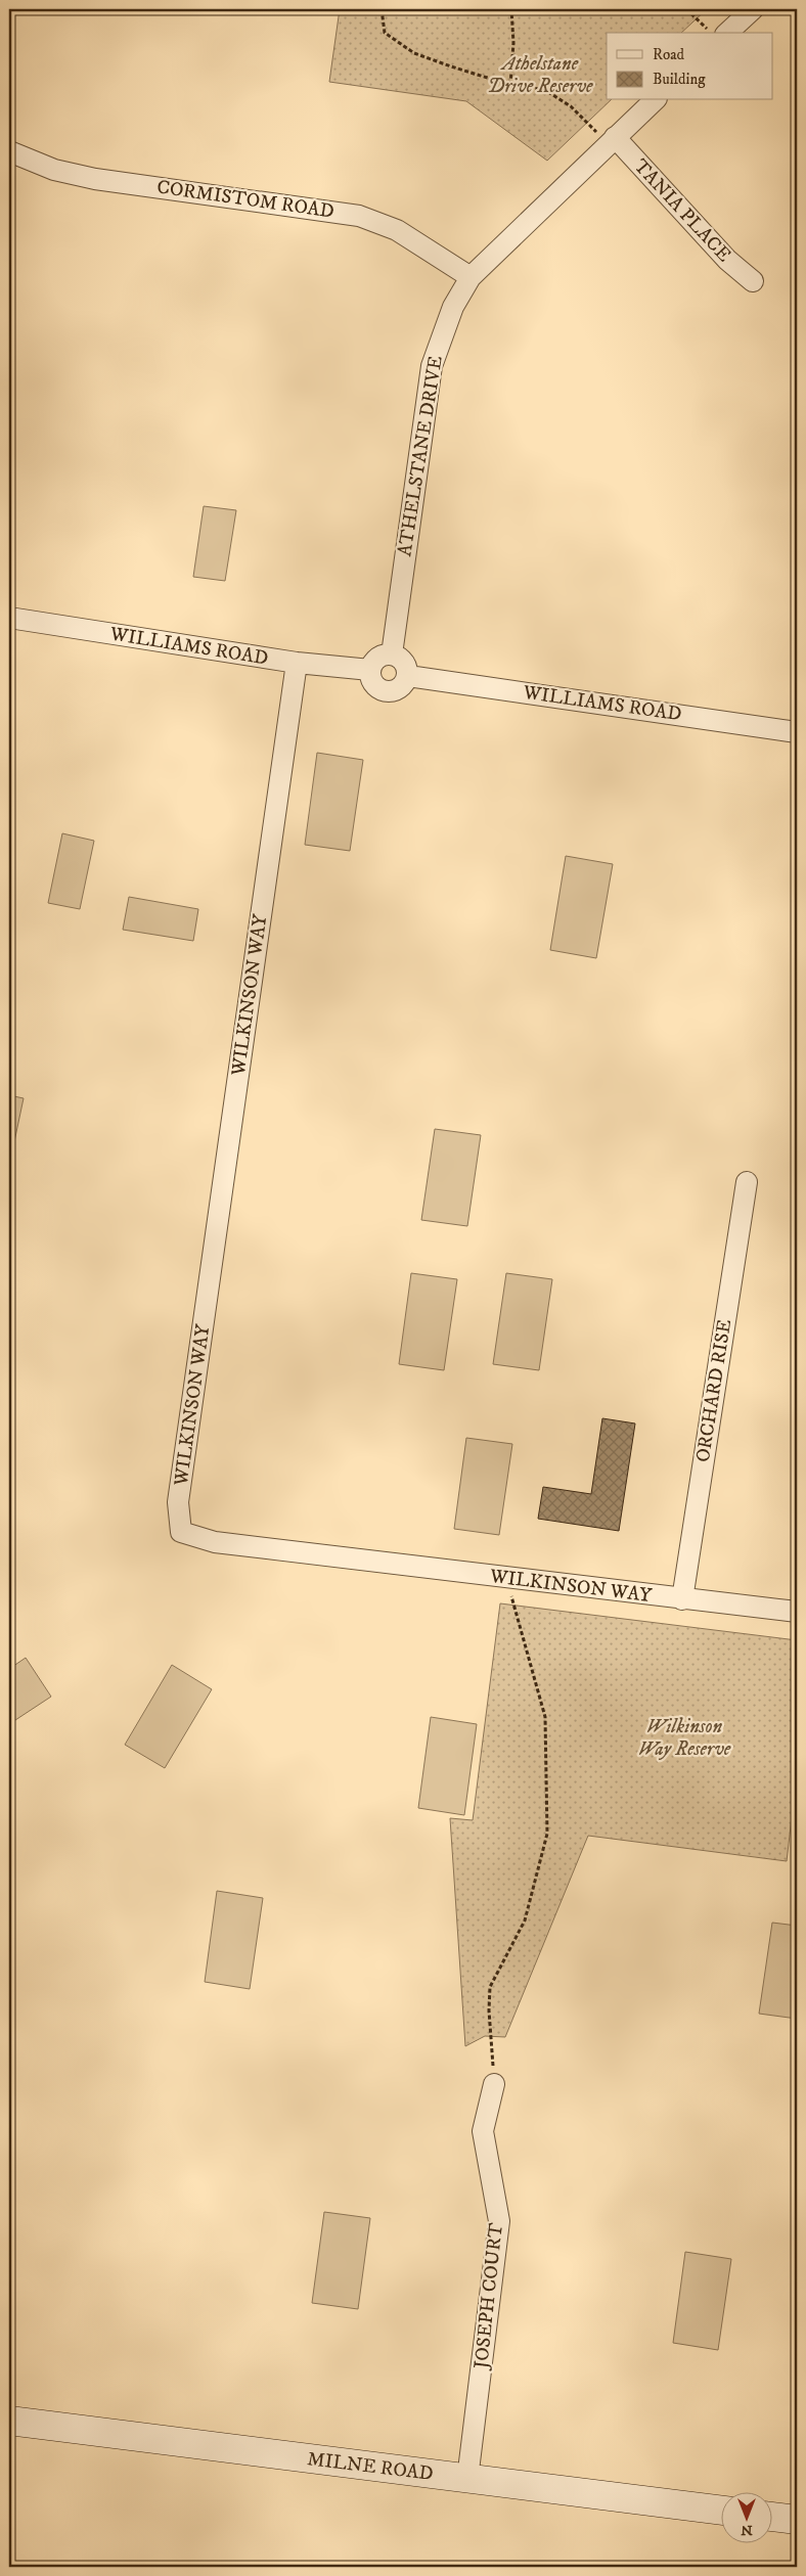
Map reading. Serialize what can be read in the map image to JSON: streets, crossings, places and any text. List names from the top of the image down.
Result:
{
  "streets": {
    "street": [
      "CORMISTOM ROAD",
      "TANIA PLACE",
      "ATHELSTANE DRIVE",
      "WILLIAMS ROAD",
      "WILKINSON WAY",
      "ORCHARD RISE",
      "JOSEPH COURT",
      "MILNE ROAD"
    ]
  },
  "crossings": [
    ["CORMISTOM ROAD", "ATHELSTANE DRIVE"],
    ["TANIA PLACE", "ATHELSTANE DRIVE"],
    ["ATHELSTANE DRIVE", "WILLIAMS ROAD"],
    ["WILLIAMS ROAD", "WILKINSON WAY"],
    ["WILKINSON WAY", "ORCHARD RISE"],
    ["JOSEPH COURT", "MILNE ROAD"]
  ],
  "parks": ["Athelstane Drive Reserve", "Wilkinson Way Reserve"],
  "legend": ["Road", "Building"],
  "north": "bottom"
}
